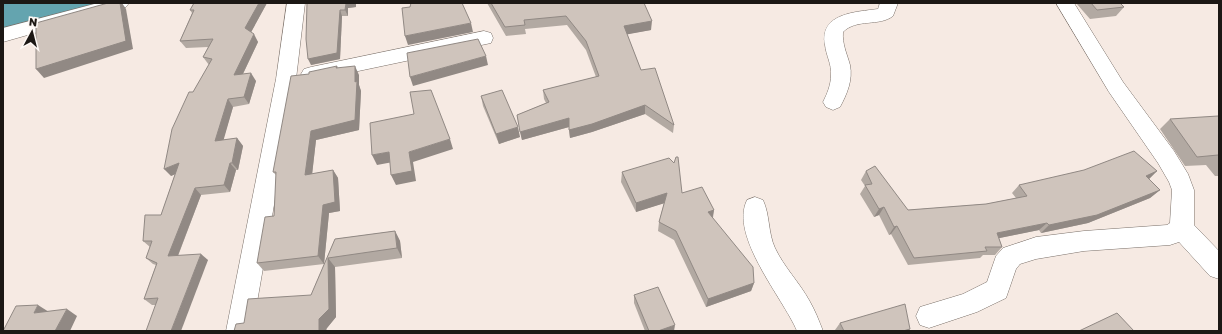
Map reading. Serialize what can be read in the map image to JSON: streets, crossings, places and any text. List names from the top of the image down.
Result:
{
  "north": "top"
}
